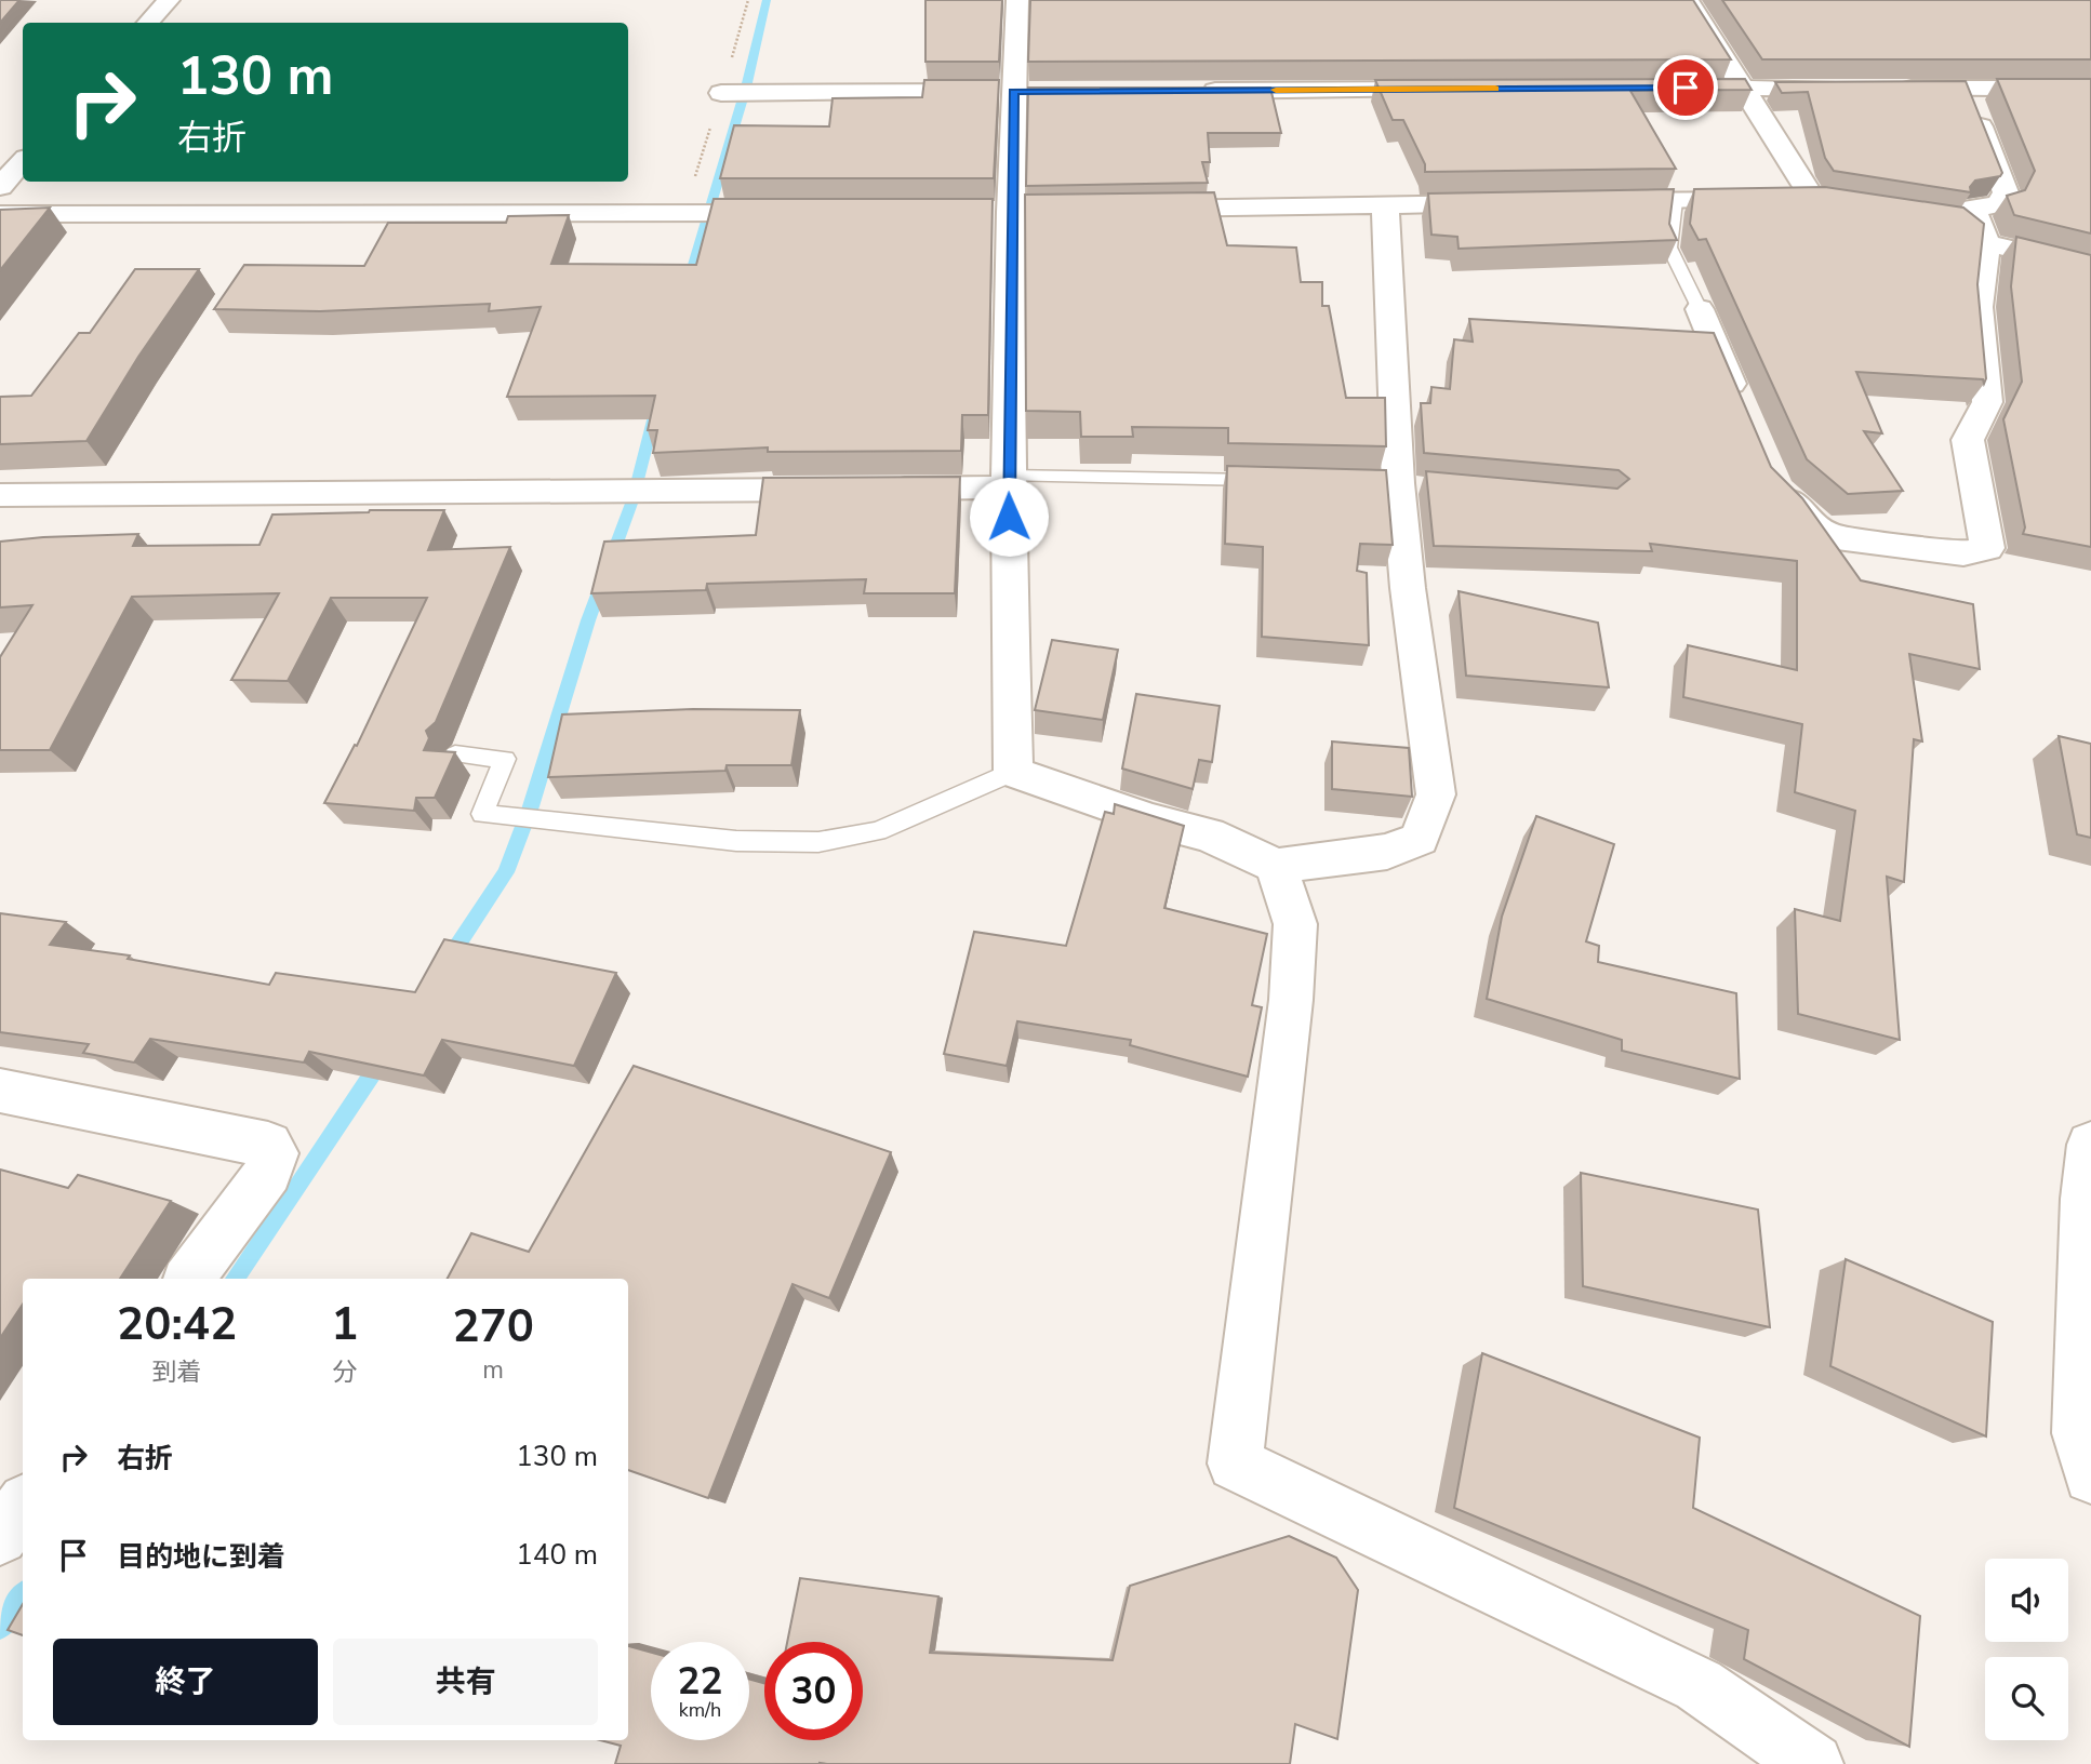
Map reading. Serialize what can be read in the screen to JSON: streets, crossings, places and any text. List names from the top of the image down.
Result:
{
  "page": {
    "turn": ["130 m", "右折"],
    "eta": [
      "20:42",
      "到着",
      "1",
      "分",
      "270",
      "m"
    ],
    "list": [
      {
        "name": "右折",
        "value": "130 m"
      },
      {
        "name": "目的地に到着",
        "value": "140 m"
      }
    ],
    "buttons": ["終了", "共有"],
    "speed": "22 km/h",
    "limit": "30"
  }
}
